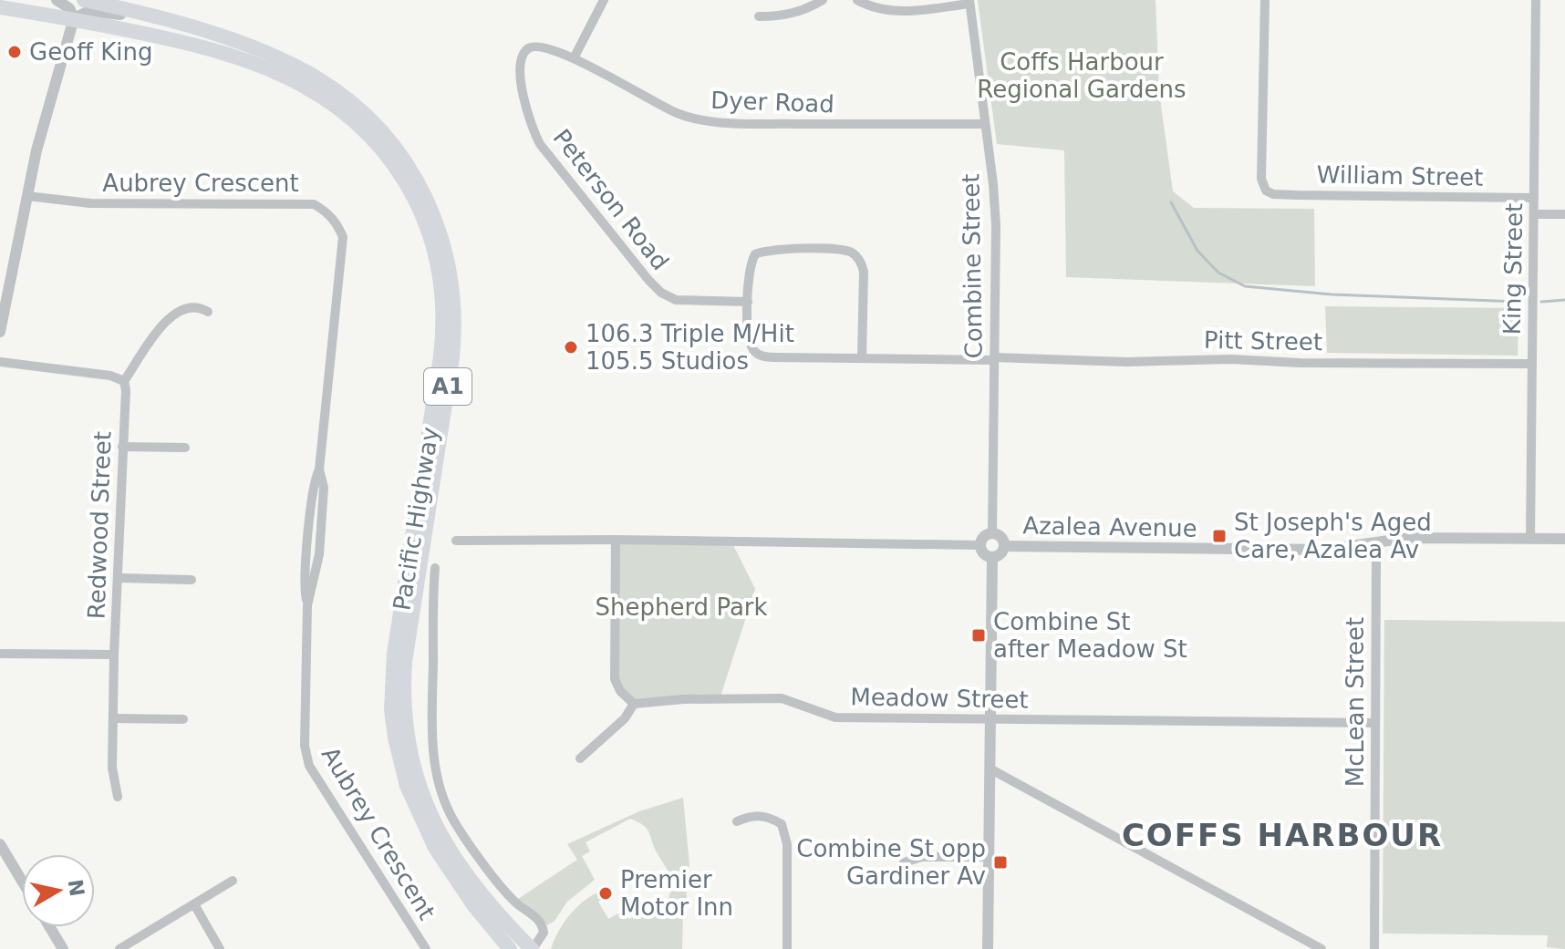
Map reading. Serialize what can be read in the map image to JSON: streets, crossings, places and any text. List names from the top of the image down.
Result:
{
  "streets": {
    "highway": ["A1", "Pacific Highway"],
    "street": [
      "Dyer Road",
      "William Street",
      "Aubrey Crescent",
      "Peterson Road",
      "Combine Street",
      "King Street",
      "Pitt Street",
      "Redwood Street",
      "Azalea Avenue",
      "Meadow Street",
      "McLean Street"
    ]
  },
  "crossings": [
    ["Dyer Road", "Peterson Road"],
    ["Dyer Road", "Combine Street"],
    ["William Street", "King Street"],
    ["Peterson Road", "Pitt Street"],
    ["Combine Street", "Pitt Street"],
    ["Combine Street", "Azalea Avenue"],
    ["King Street", "Pitt Street"],
    ["King Street", "Azalea Avenue"],
    ["Azalea Avenue", "McLean Street"],
    ["Meadow Street", "McLean Street"]
  ],
  "districts": ["COFFS HARBOUR"],
  "parks": ["Coffs Harbour Regional Gardens", "Shepherd Park"],
  "places": {
    "other": ["Geoff King", "106.3 Triple M/Hit 105.5 Studios", "Premier Motor Inn"],
    "transit": ["St Joseph's Aged Care, Azalea Av", "Combine St after Meadow St", "Combine St opp Gardiner Av"]
  },
  "north": "right"
}
